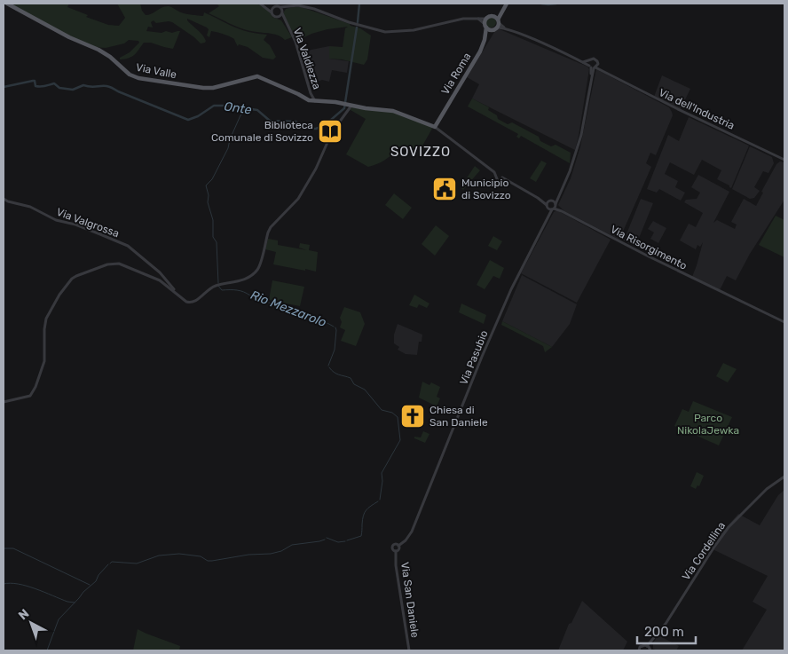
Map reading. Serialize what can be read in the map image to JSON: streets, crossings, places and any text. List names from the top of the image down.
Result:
{
  "streets": {
    "main road": ["Via Valle", "Via Roma"],
    "street": [
      "Via Valdiezza",
      "Via dell'Industria",
      "Via Valgrossa",
      "Via Risorgimento",
      "Via Pasubio",
      "Via Cordellina",
      "Via San Daniele"
    ]
  },
  "crossings": [
    ["Via Valdiezza", "Via Valle"],
    ["Via Valle", "Via Roma"],
    ["Via dell'Industria", "Via Pasubio"],
    ["Via Risorgimento", "Via Pasubio"],
    ["Via Pasubio", "Via San Daniele"]
  ],
  "districts": ["SOVIZZO"],
  "water": ["Onte", "Rio Mezzarolo"],
  "parks": ["Parco NikolaJewka"],
  "places": {
    "library": ["Biblioteca Comunale di Sovizzo"],
    "public building": ["Municipio di Sovizzo"],
    "church": ["Chiesa di San Daniele"]
  },
  "scale_bar": "200 m",
  "north": "top left"
}
